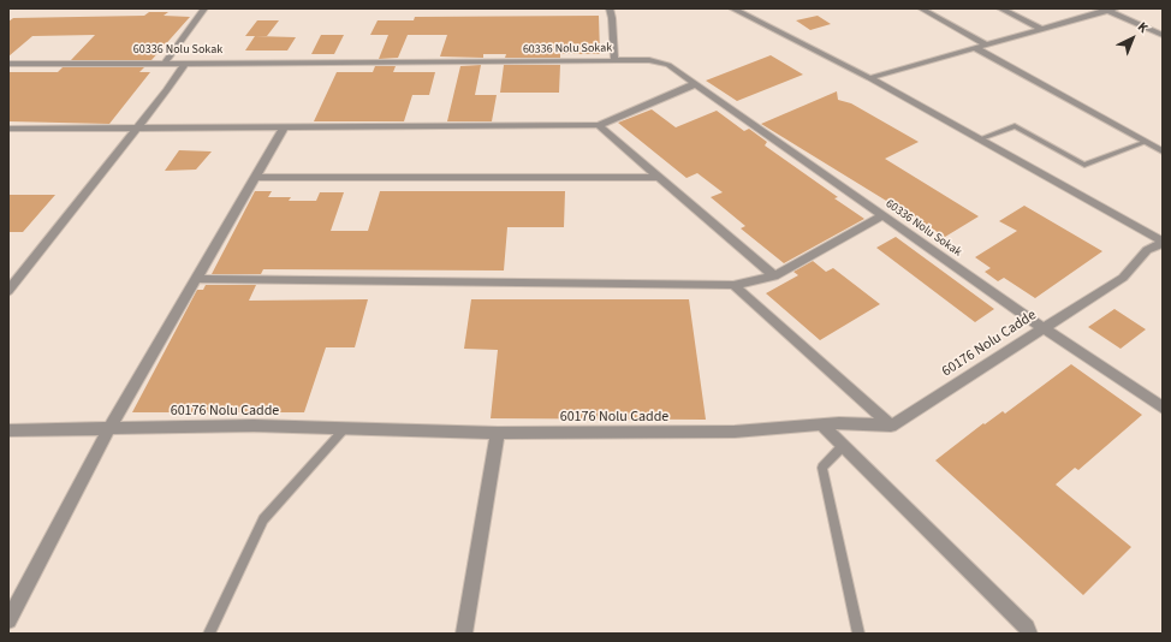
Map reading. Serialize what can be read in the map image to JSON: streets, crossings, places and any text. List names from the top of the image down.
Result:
{
  "streets": {
    "street": ["60336 Nolu Sokak", "60176 Nolu Cadde"]
  },
  "crossings": [
    ["60336 Nolu Sokak", "60176 Nolu Cadde"]
  ],
  "north": "top right"
}
